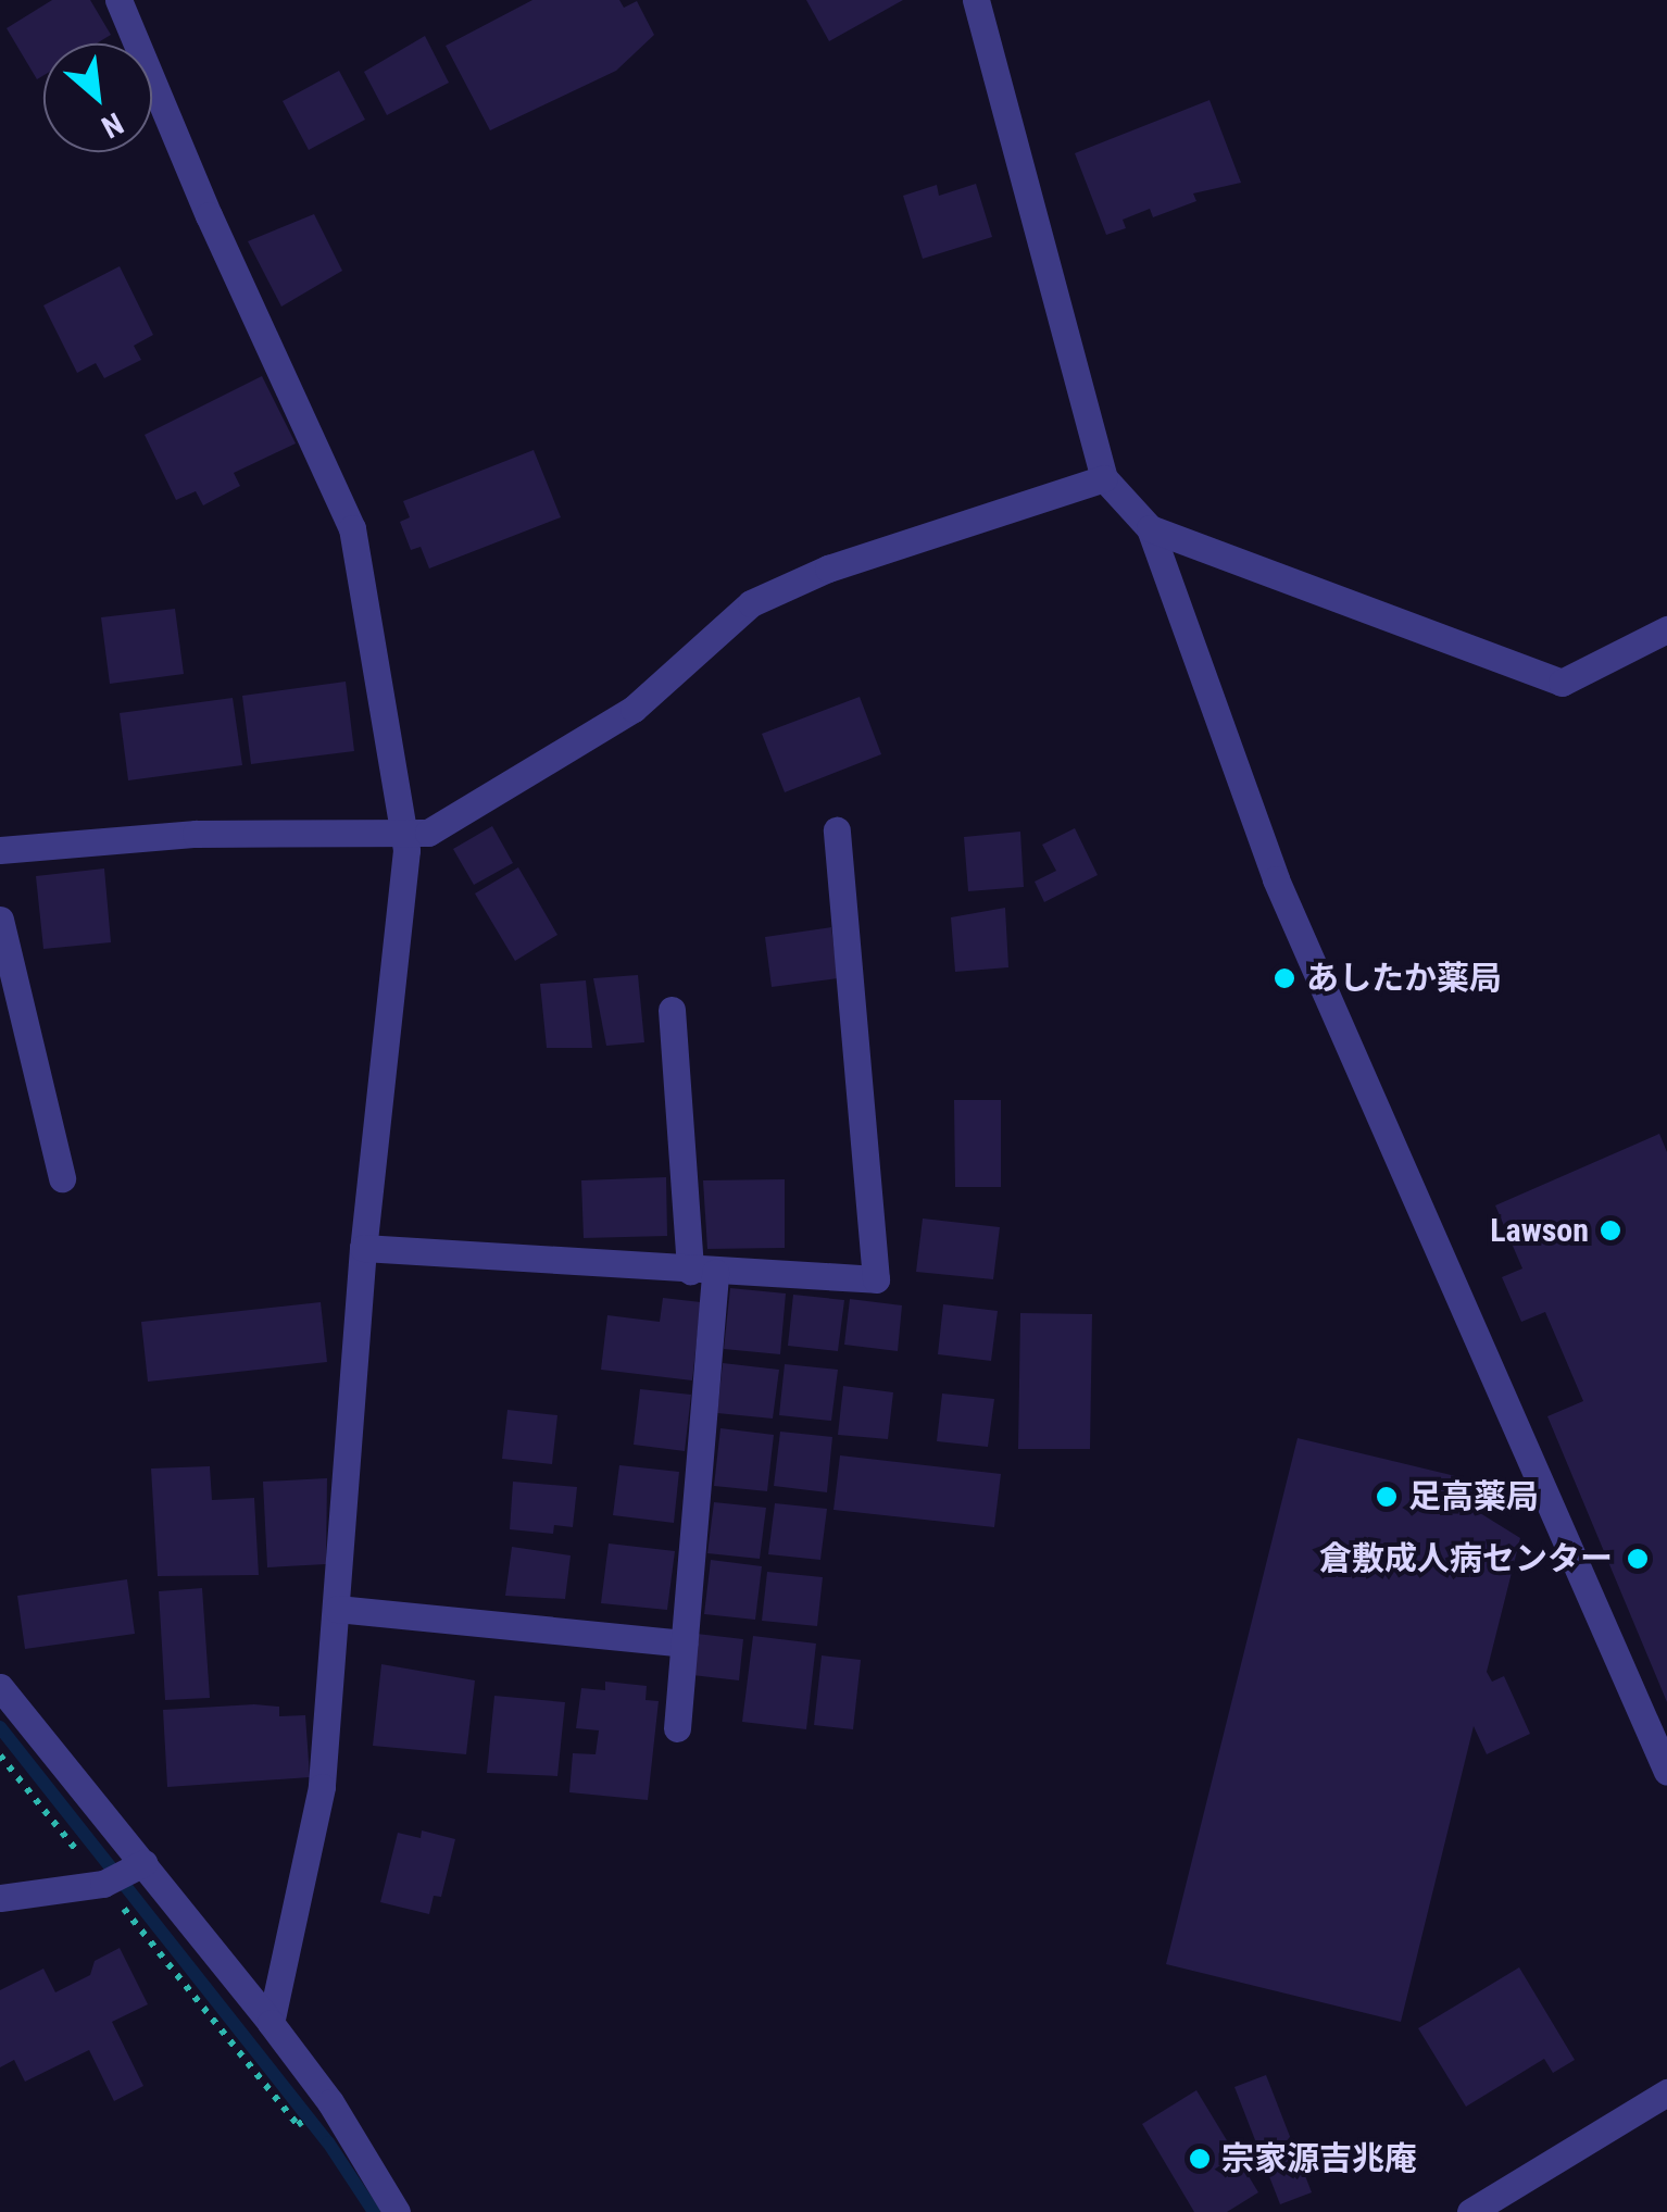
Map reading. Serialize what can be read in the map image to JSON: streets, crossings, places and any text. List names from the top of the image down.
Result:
{
  "places": [
    "あしたか薬局",
    "Lawson",
    "足高薬局",
    "倉敷成人病センター",
    "宗家源吉兆庵"
  ],
  "north": "bottom right"
}
